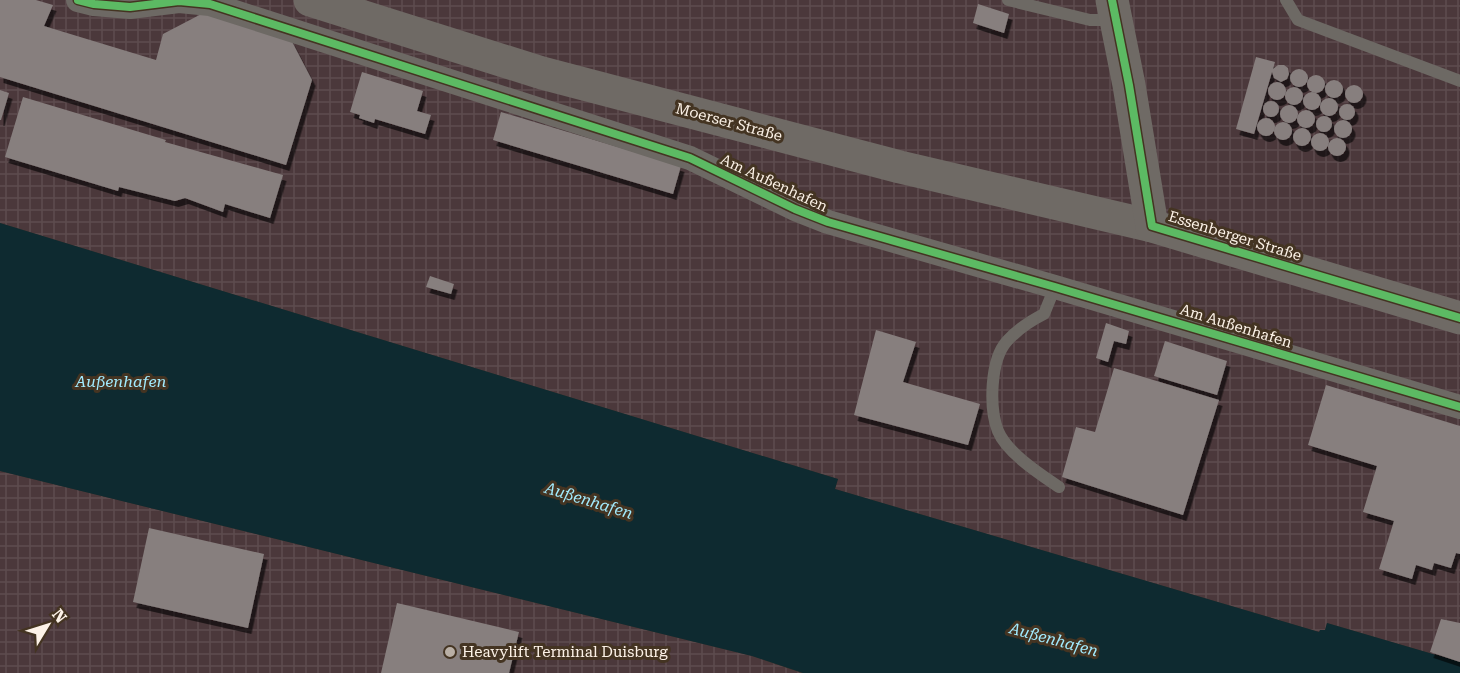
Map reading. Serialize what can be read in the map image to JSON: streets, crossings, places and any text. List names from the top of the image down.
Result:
{
  "streets": {
    "street": ["Moerser Straße", "Am Außenhafen", "Essenberger Straße"]
  },
  "crossings": [
    ["Moerser Straße", "Essenberger Straße"]
  ],
  "water": ["Außenhafen"],
  "places": ["Heavylift Terminal Duisburg"],
  "north": "top right"
}
